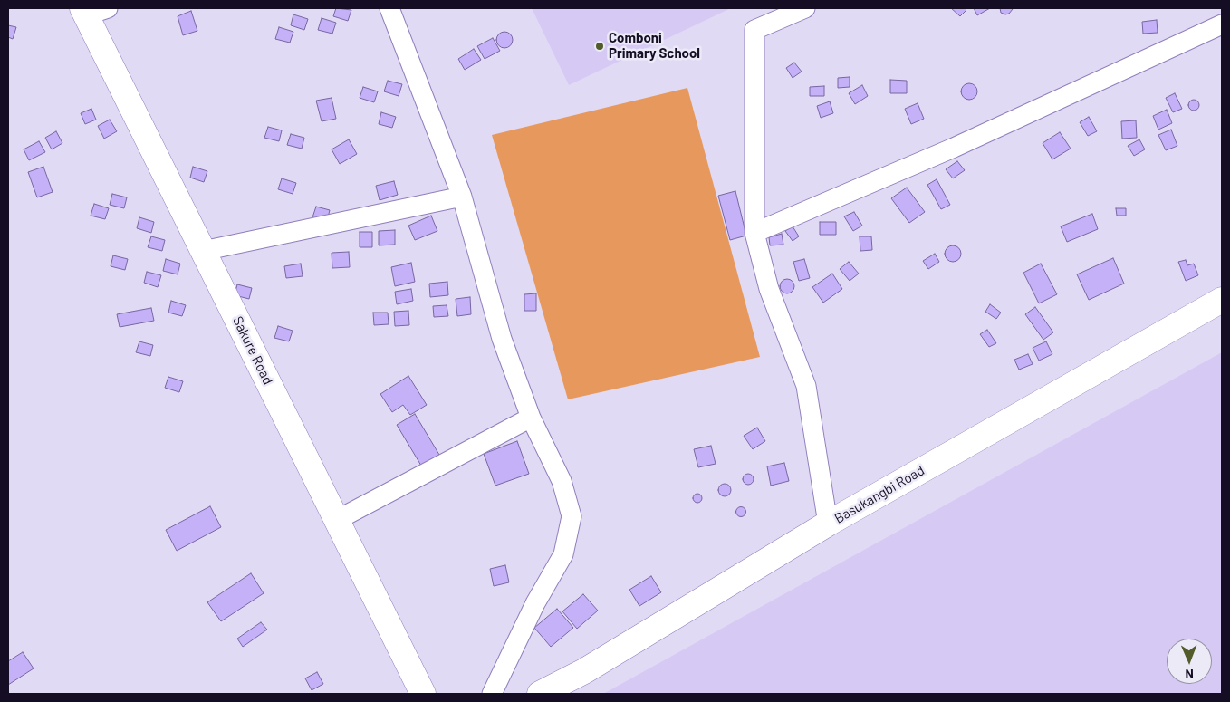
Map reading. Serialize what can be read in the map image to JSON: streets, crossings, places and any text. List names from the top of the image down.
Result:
{
  "streets": {
    "street": ["Sakure Road", "Basukangbi Road"]
  },
  "places": ["Comboni Primary School"],
  "north": "bottom"
}
